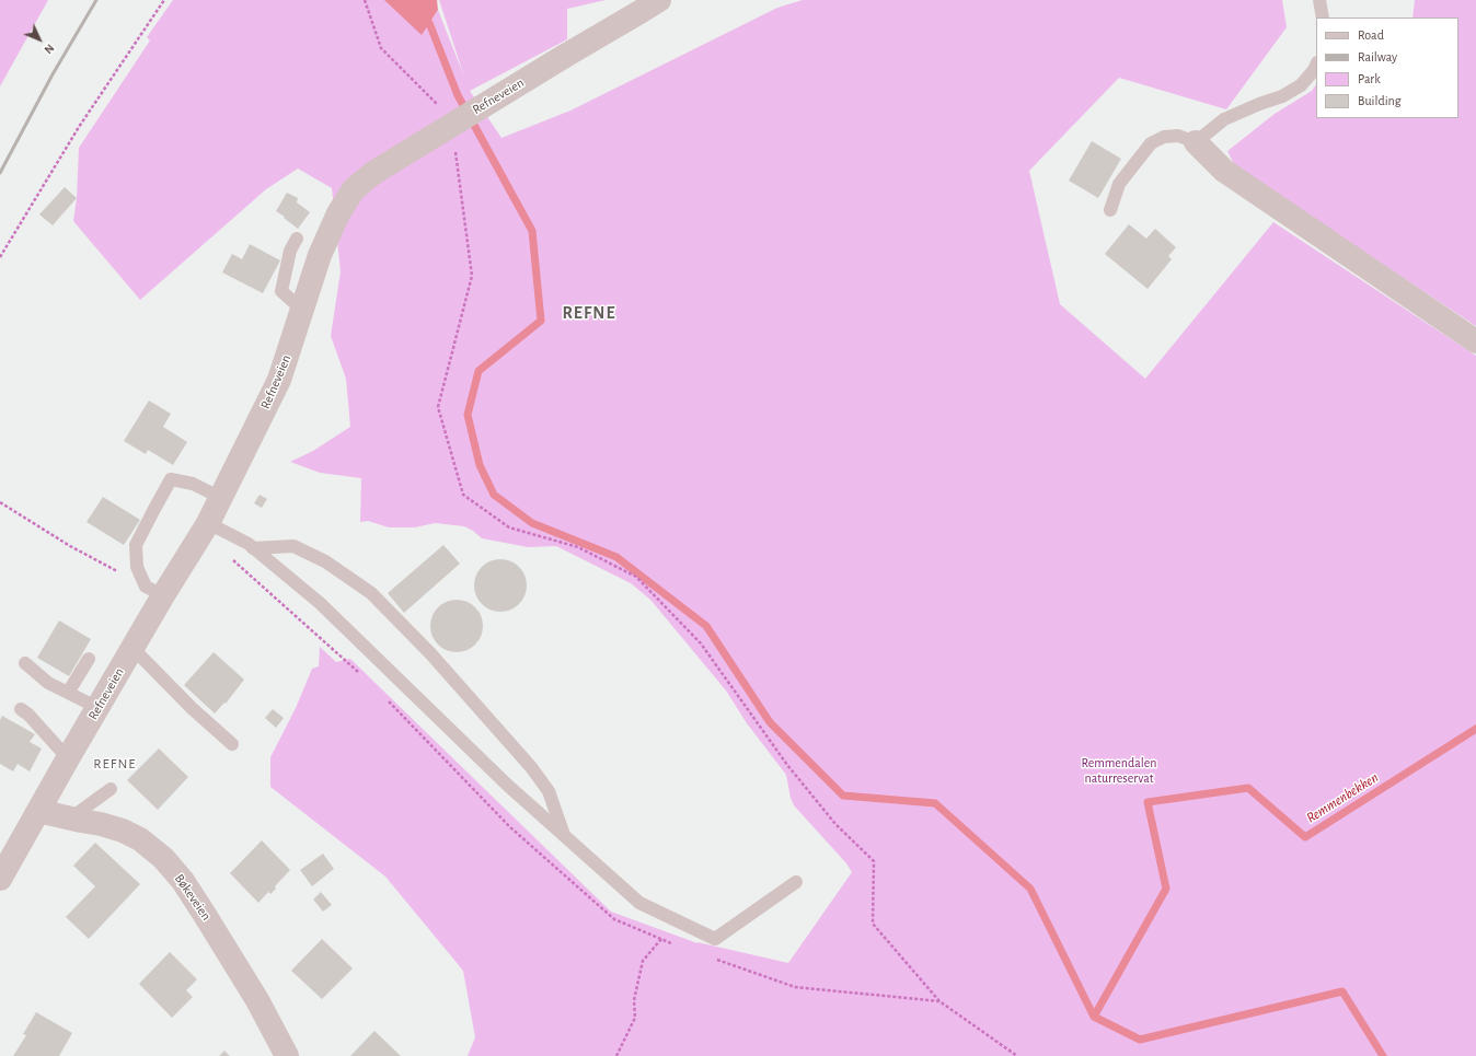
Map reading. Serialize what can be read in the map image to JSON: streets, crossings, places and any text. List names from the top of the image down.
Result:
{
  "streets": {
    "street": ["Refneveien", "Bøkeveien"]
  },
  "crossings": [
    ["Refneveien", "Bøkeveien"]
  ],
  "districts": ["REFNE", "REFNE"],
  "water": ["Remmenbekken"],
  "parks": ["Remmendalen naturreservat"],
  "legend": [
    "Road",
    "Railway",
    "Park",
    "Building"
  ],
  "north": "bottom right"
}
